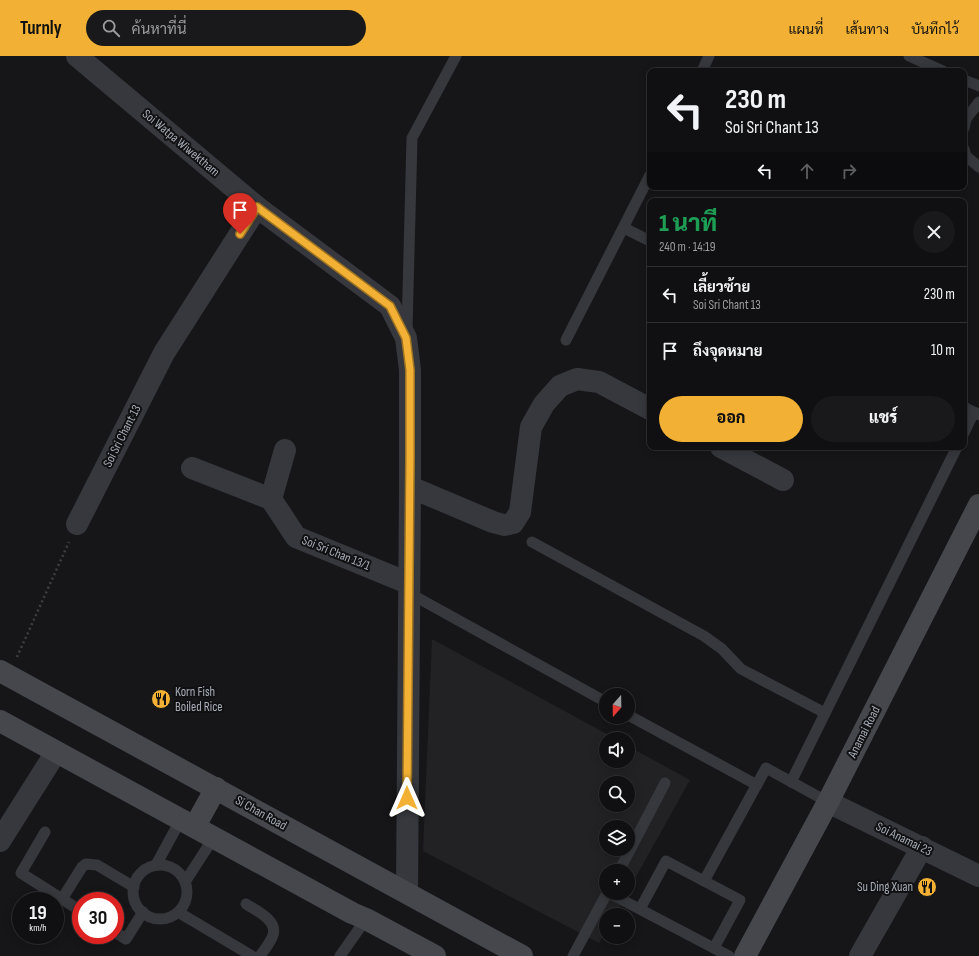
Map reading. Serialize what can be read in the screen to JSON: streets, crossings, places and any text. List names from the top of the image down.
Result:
{
  "streets": {
    "main road": ["Anamai Road", "Si Chan Road"],
    "street": [
      "Soi Watpa Wiwektham",
      "Soi Sri Chant 13",
      "Soi Sri Chan 13/1",
      "Soi Anamai 23"
    ]
  },
  "crossings": [
    ["Soi Watpa Wiwektham", "Soi Sri Chant 13"],
    ["Soi Watpa Wiwektham", "Soi Sri Chan 13/1"],
    ["Soi Watpa Wiwektham", "Si Chan Road"],
    ["Anamai Road", "Soi Anamai 23"]
  ],
  "places": {
    "restaurant": ["Korn Fish Boiled Rice", "Su Ding Xuan"]
  },
  "north": "bottom",
  "page": {
    "header": "Turnly",
    "search": "ค้นหาที่นี่",
    "nav": ["แผนที่", "เส้นทาง", "บันทึกไว้"],
    "turn": ["230 m", "Soi Sri Chant 13"],
    "heading": ["1 นาที", "240 m · 14:19"],
    "list": [
      {
        "name": "เลี้ยวซ้าย",
        "note": "Soi Sri Chant 13",
        "value": "230 m"
      },
      {
        "name": "ถึงจุดหมาย",
        "value": "10 m"
      }
    ],
    "buttons": ["ออก", "แชร์"],
    "map_buttons": ["+", "−"],
    "speed": "19 km/h",
    "limit": "30"
  }
}
